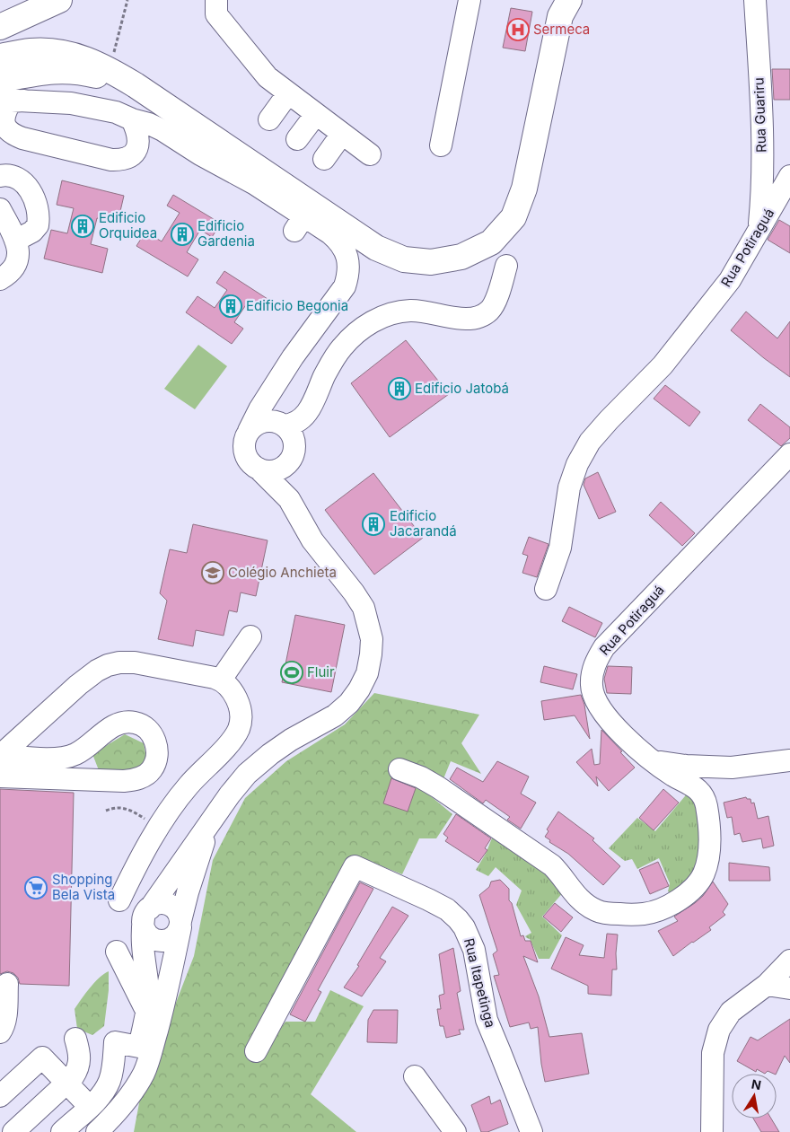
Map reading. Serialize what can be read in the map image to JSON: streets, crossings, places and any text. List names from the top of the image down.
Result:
{
  "streets": {
    "street": ["Rua Guariru", "Rua Potiraguá", "Rua Itapetinga"]
  },
  "crossings": [
    ["Rua Guariru", "Rua Potiraguá"]
  ],
  "places": {
    "hospital": ["Sermeca"],
    "building": [
      "Edificio Orquidea",
      "Edificio Gardenia",
      "Edificio Begonia",
      "Edificio Jatobá",
      "Edificio Jacarandá"
    ],
    "school or university": ["Colégio Anchieta"],
    "sports": ["Fluir"],
    "supermarket": ["Shopping Bela Vista"]
  },
  "north": "top"
}
